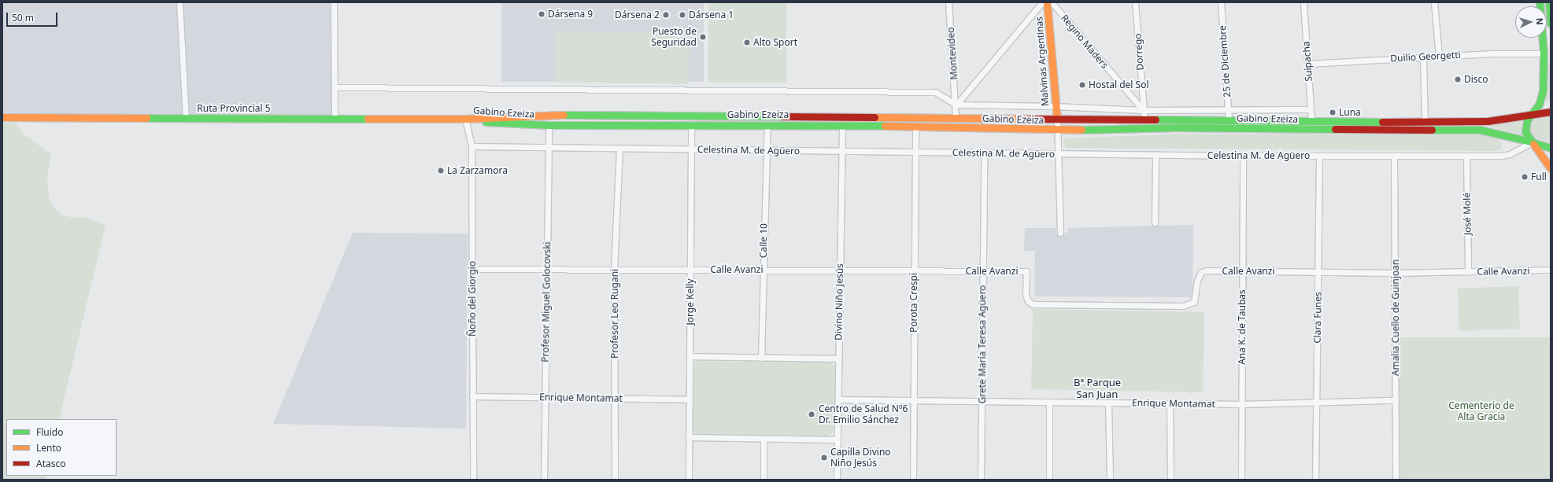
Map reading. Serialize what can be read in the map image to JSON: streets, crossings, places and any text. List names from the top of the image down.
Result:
{
  "streets": {
    "main road": ["Malvinas Argentinas", "Ruta Provincial 5", "Gabino Ezeiza"],
    "street": [
      "Regino Maders",
      "Dorrego",
      "Montevideo",
      "Duilio Georgetti",
      "25 de Diciembre",
      "Suipacha",
      "Celestina M. de Agüero",
      "José Molé",
      "Calle 10",
      "Calle Avanzi",
      "Ñoño del Giorgio",
      "Profesor Miguel Golocovski",
      "Jorge Kelly",
      "Divino Niño Jesús",
      "Porota Crespi",
      "Profesor Leo Rugani",
      "Clara Funes",
      "Amalia Cuello de Guinjoan",
      "Ana K. de Taubas",
      "Grete María Teresa Agüero",
      "Enrique Montamat"
    ]
  },
  "crossings": [
    ["Regino Maders", "Dorrego"],
    ["Dorrego", "Gabino Ezeiza"],
    ["Montevideo", "Gabino Ezeiza"],
    ["Duilio Georgetti", "Suipacha"],
    ["Malvinas Argentinas", "Gabino Ezeiza"],
    ["25 de Diciembre", "Gabino Ezeiza"],
    ["Suipacha", "Gabino Ezeiza"],
    ["Ruta Provincial 5", "Gabino Ezeiza"],
    ["Ruta Provincial 5", "Ñoño del Giorgio"],
    ["Gabino Ezeiza", "Celestina M. de Agüero"],
    ["Gabino Ezeiza", "Calle 10"],
    ["Gabino Ezeiza", "Ñoño del Giorgio"],
    ["Gabino Ezeiza", "Profesor Miguel Golocovski"],
    ["Gabino Ezeiza", "Jorge Kelly"],
    ["Gabino Ezeiza", "Divino Niño Jesús"],
    ["Gabino Ezeiza", "Porota Crespi"],
    ["Celestina M. de Agüero", "José Molé"],
    ["Celestina M. de Agüero", "Calle 10"],
    ["Celestina M. de Agüero", "Ñoño del Giorgio"],
    ["Celestina M. de Agüero", "Profesor Miguel Golocovski"],
    ["Celestina M. de Agüero", "Jorge Kelly"],
    ["Celestina M. de Agüero", "Divino Niño Jesús"],
    ["Celestina M. de Agüero", "Porota Crespi"],
    ["Celestina M. de Agüero", "Profesor Leo Rugani"],
    ["Celestina M. de Agüero", "Clara Funes"],
    ["Celestina M. de Agüero", "Amalia Cuello de Guinjoan"],
    ["Celestina M. de Agüero", "Ana K. de Taubas"],
    ["Celestina M. de Agüero", "Grete María Teresa Agüero"],
    ["José Molé", "Calle Avanzi"],
    ["Calle 10", "Calle Avanzi"],
    ["Calle Avanzi", "Ñoño del Giorgio"],
    ["Calle Avanzi", "Profesor Miguel Golocovski"],
    ["Calle Avanzi", "Jorge Kelly"],
    ["Calle Avanzi", "Divino Niño Jesús"],
    ["Calle Avanzi", "Porota Crespi"],
    ["Calle Avanzi", "Profesor Leo Rugani"],
    ["Calle Avanzi", "Clara Funes"],
    ["Calle Avanzi", "Amalia Cuello de Guinjoan"],
    ["Calle Avanzi", "Ana K. de Taubas"],
    ["Calle Avanzi", "Grete María Teresa Agüero"],
    ["Ñoño del Giorgio", "Enrique Montamat"],
    ["Profesor Miguel Golocovski", "Enrique Montamat"],
    ["Jorge Kelly", "Enrique Montamat"],
    ["Divino Niño Jesús", "Enrique Montamat"],
    ["Porota Crespi", "Enrique Montamat"],
    ["Profesor Leo Rugani", "Enrique Montamat"],
    ["Clara Funes", "Enrique Montamat"],
    ["Amalia Cuello de Guinjoan", "Enrique Montamat"],
    ["Ana K. de Taubas", "Enrique Montamat"],
    ["Grete María Teresa Agüero", "Enrique Montamat"]
  ],
  "districts": ["Bª Parque San Juan"],
  "parks": ["Cementerio de Alta Gracia"],
  "places": [
    "Dársena 9",
    "Dársena 2",
    "Dársena 1",
    "Puesto de Seguridad",
    "Alto Sport",
    "Disco",
    "Hostal del Sol",
    "Luna",
    "La Zarzamora",
    "Full",
    "Centro de Salud Nº6 Dr. Emilio Sánchez",
    "Capilla Divino Niño Jesús"
  ],
  "legend": ["Fluido", "Lento", "Atasco"],
  "scale_bar": "50 m",
  "north": "right"
}
